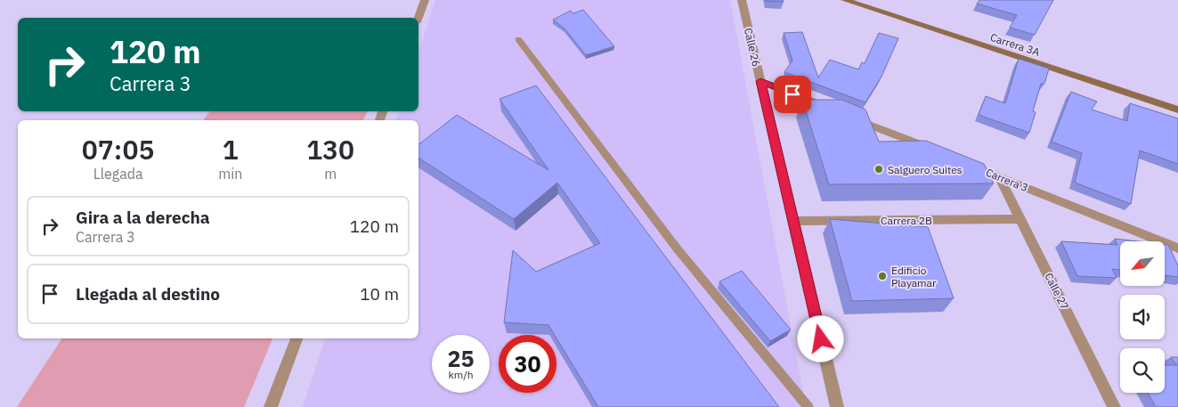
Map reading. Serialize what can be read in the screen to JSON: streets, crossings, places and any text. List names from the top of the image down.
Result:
{
  "streets": {
    "street": [
      "Carrera 3A",
      "Calle 26",
      "Carrera 3",
      "Carrera 2B",
      "Calle 27"
    ]
  },
  "crossings": [
    ["Calle 26", "Carrera 2B"],
    ["Carrera 3", "Calle 27"],
    ["Carrera 2B", "Calle 27"]
  ],
  "places": ["Salguero Suites", "Edificio Playamar"],
  "north": "bottom left",
  "page": {
    "turn": ["120 m", "Carrera 3"],
    "eta": [
      "07:05",
      "Llegada",
      "1",
      "min",
      "130",
      "m"
    ],
    "list": [
      {
        "name": "Gira a la derecha",
        "note": "Carrera 3",
        "value": "120 m"
      },
      {
        "name": "Llegada al destino",
        "value": "10 m"
      }
    ],
    "speed": "25 km/h",
    "limit": "30"
  }
}
